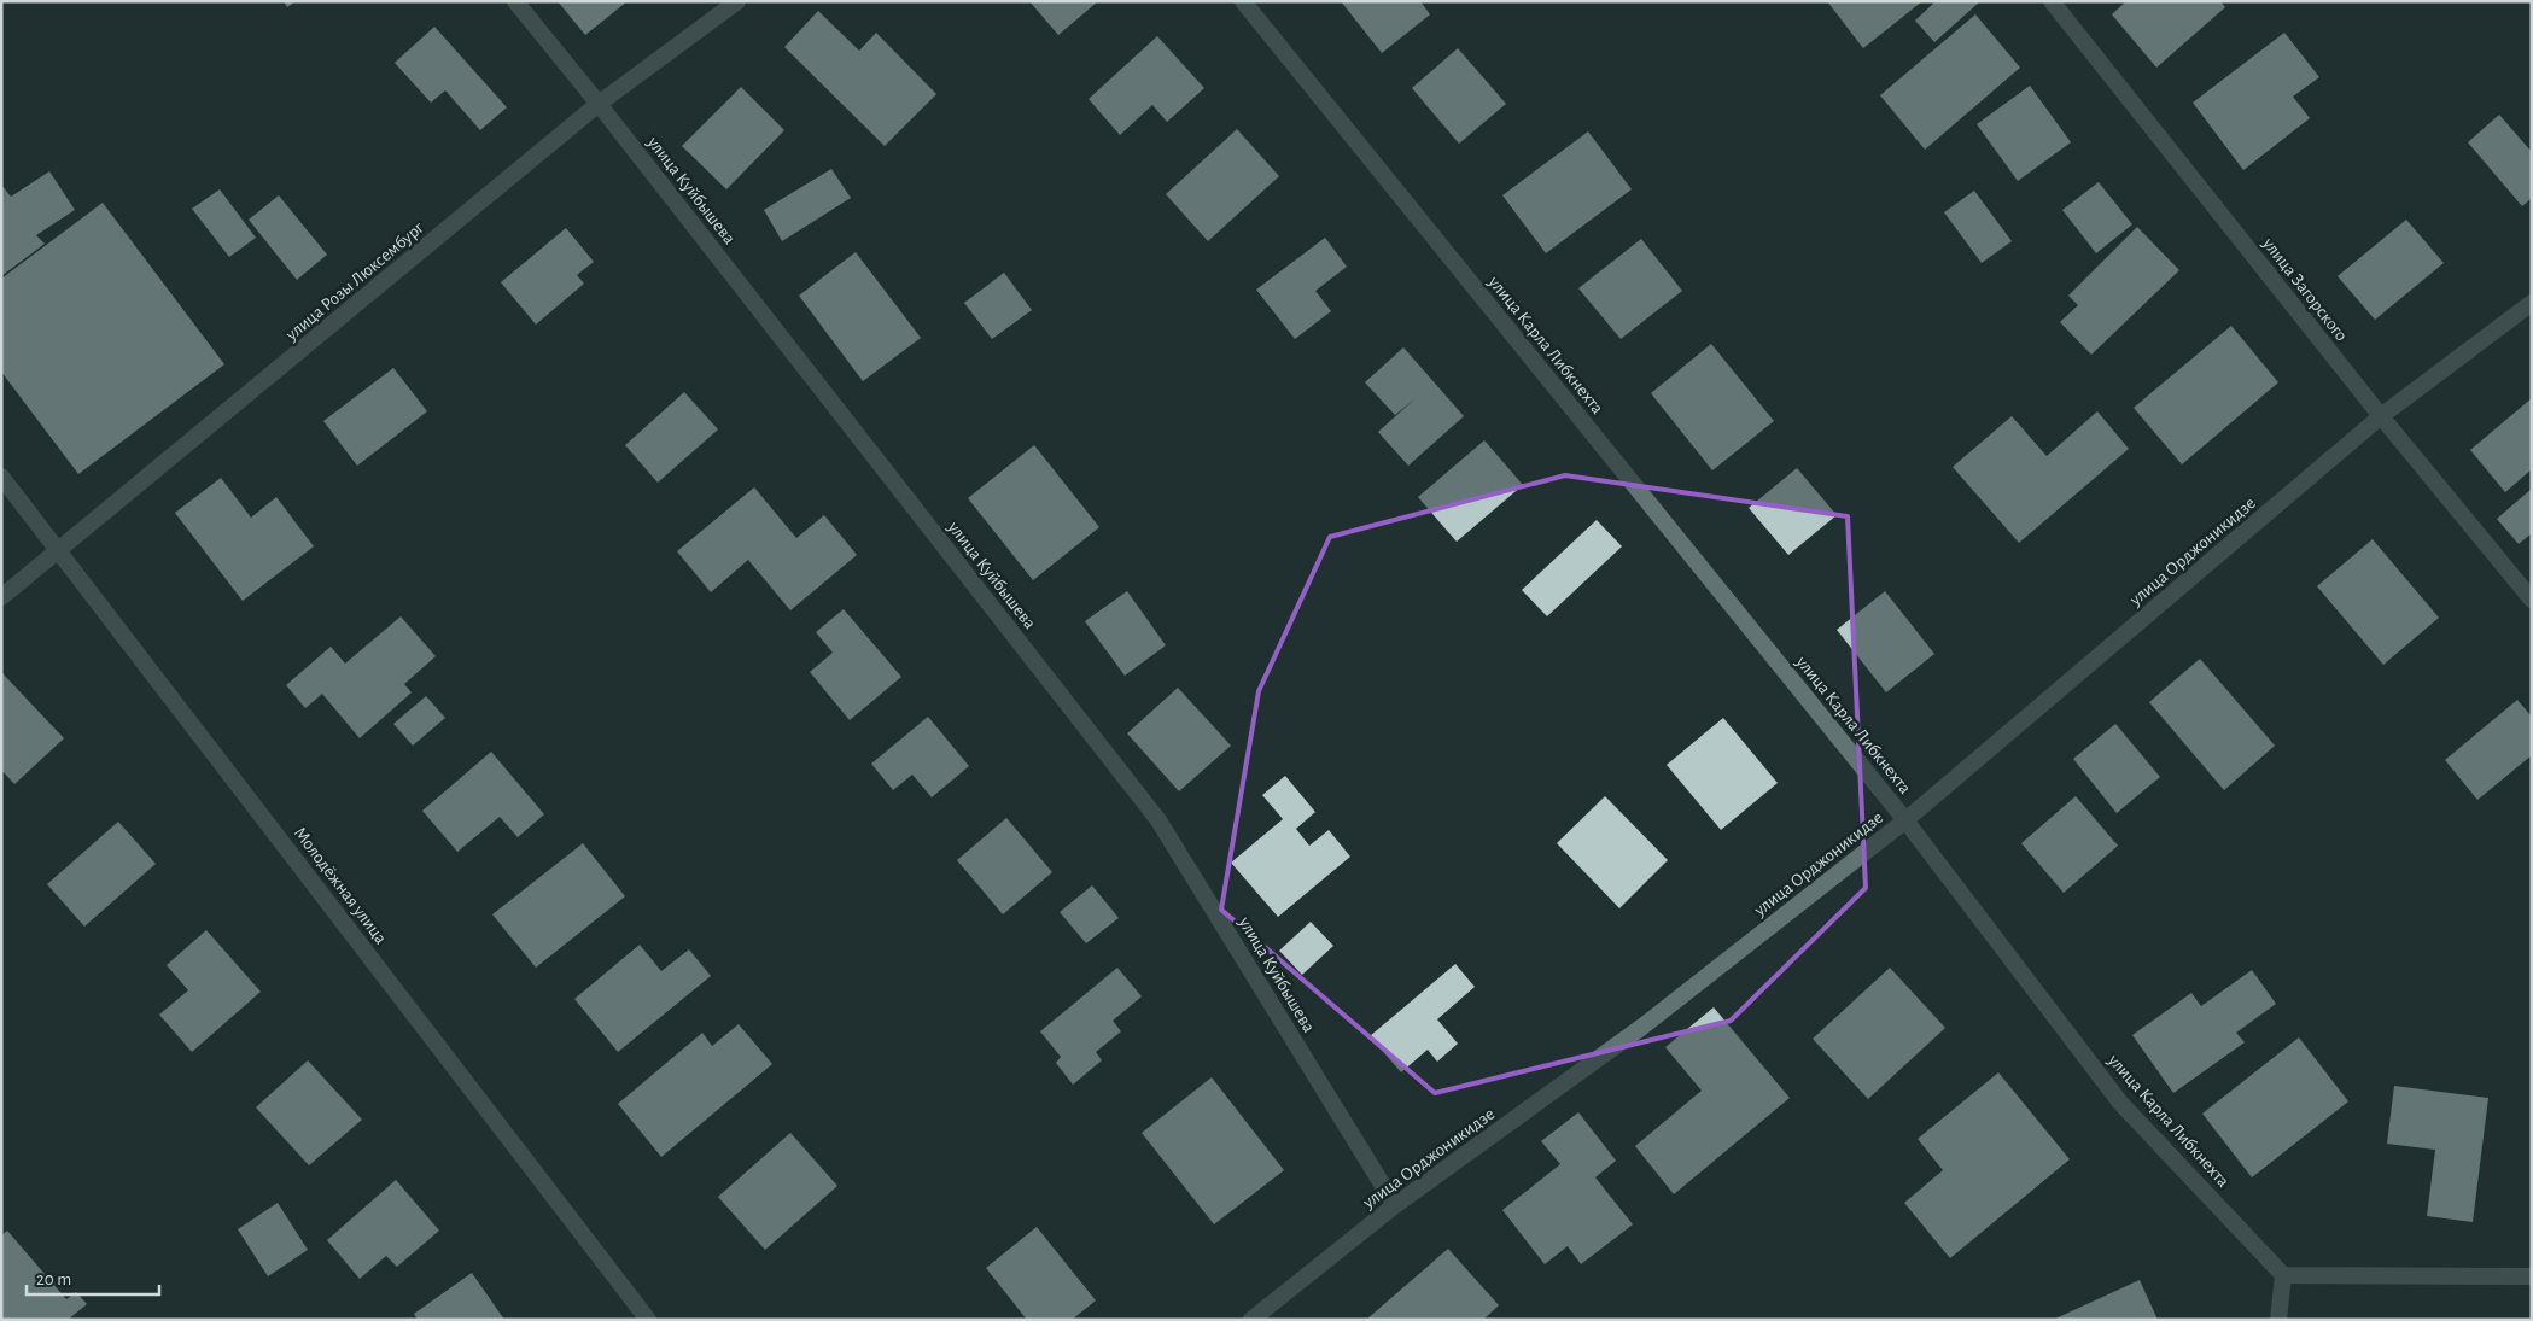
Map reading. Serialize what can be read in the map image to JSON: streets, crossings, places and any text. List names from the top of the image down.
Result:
{
  "streets": {
    "street": [
      "улица Куйбышева",
      "улица Розы Люксембург",
      "улица Загорского",
      "улица Карла Либкнехта",
      "улица Орджоникидзе",
      "Молодёжная улица"
    ]
  },
  "crossings": [
    ["улица Куйбышева", "улица Розы Люксембург"],
    ["улица Куйбышева", "улица Орджоникидзе"],
    ["улица Розы Люксембург", "Молодёжная улица"],
    ["улица Загорского", "улица Орджоникидзе"],
    ["улица Карла Либкнехта", "улица Орджоникидзе"]
  ],
  "scale_bar": "20 m"
}
